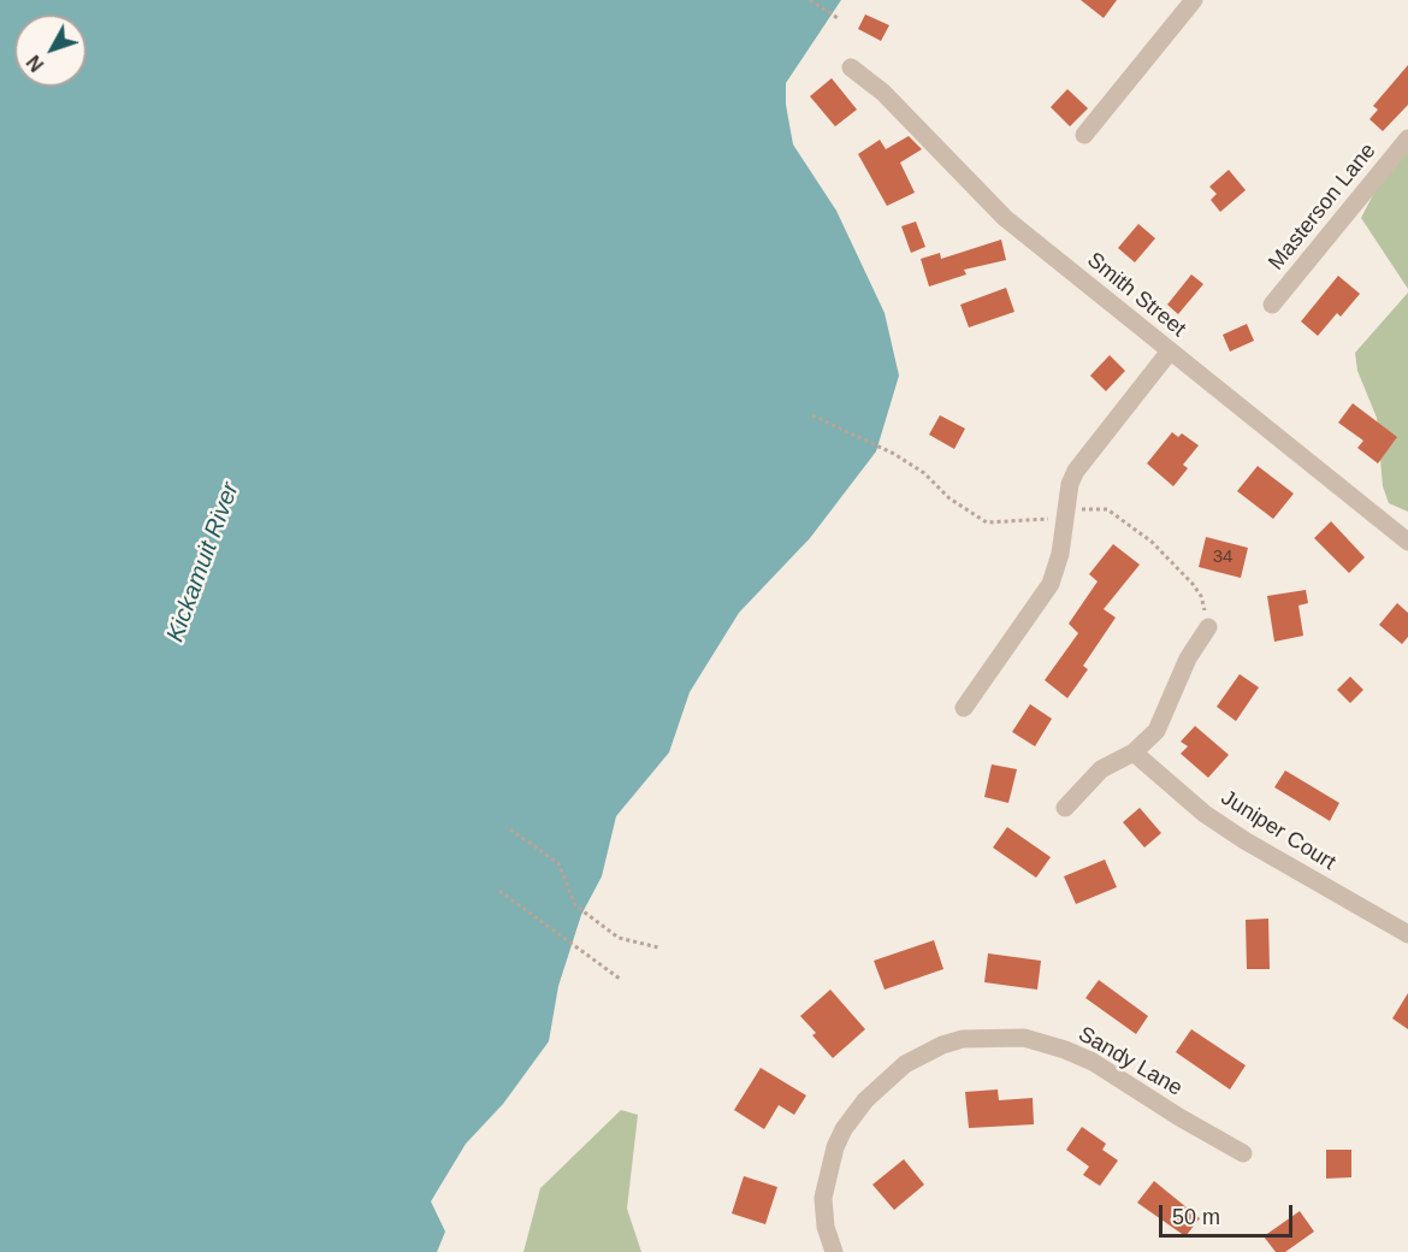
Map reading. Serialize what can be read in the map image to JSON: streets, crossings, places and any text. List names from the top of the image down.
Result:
{
  "streets": {
    "street": [
      "Masterson Lane",
      "Smith Street",
      "Juniper Court",
      "Sandy Lane"
    ]
  },
  "water": ["Kickamuit River"],
  "house_numbers": ["34"],
  "scale_bar": "50 m",
  "north": "bottom left"
}
